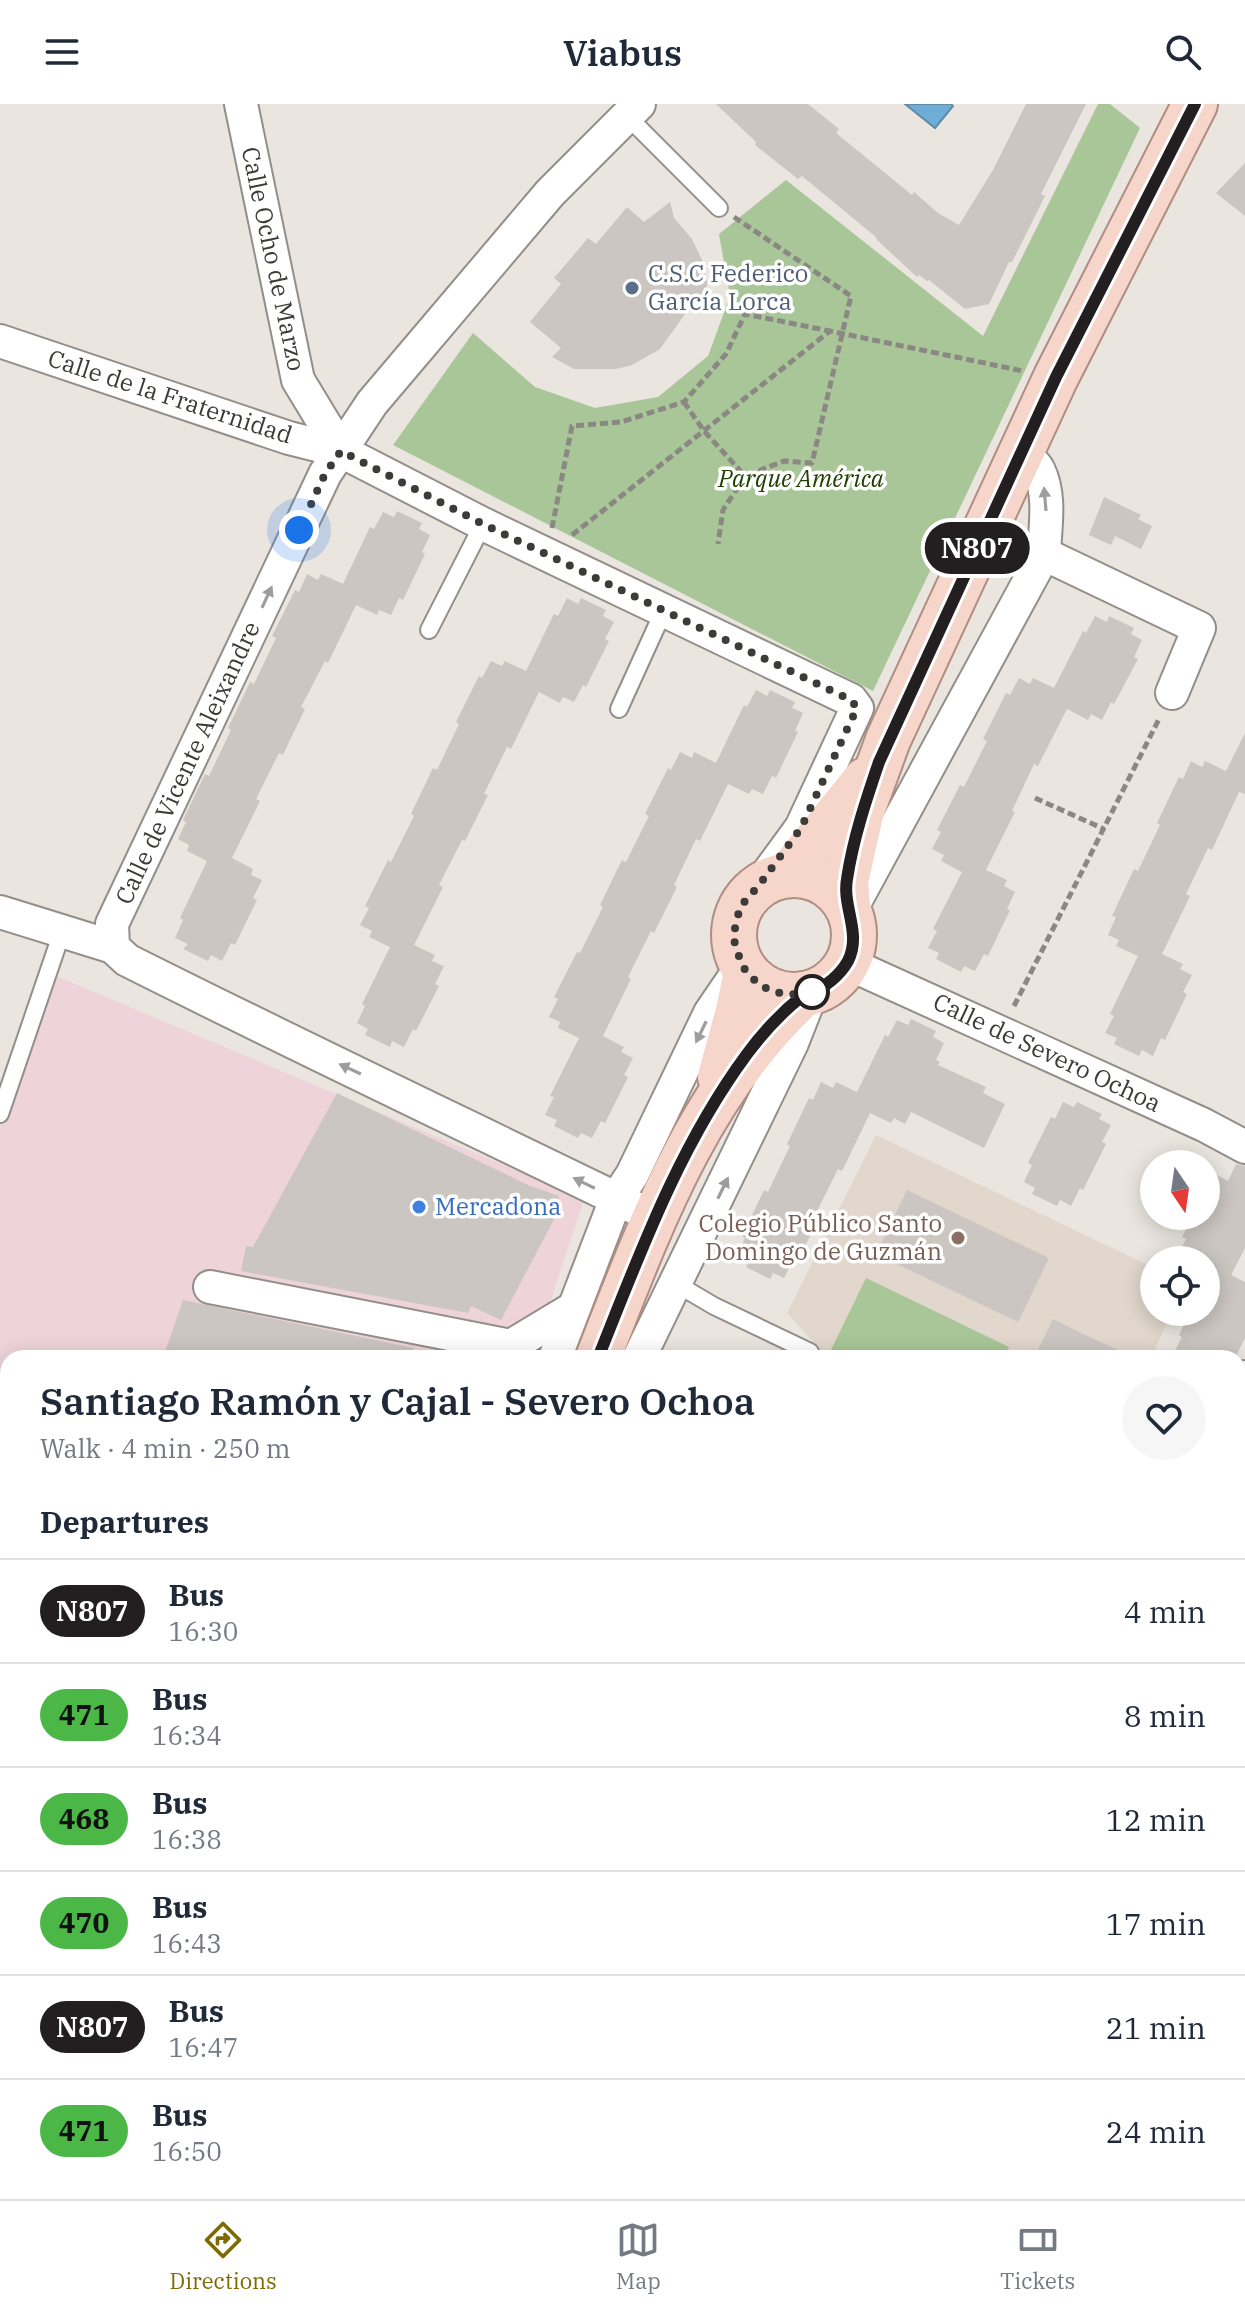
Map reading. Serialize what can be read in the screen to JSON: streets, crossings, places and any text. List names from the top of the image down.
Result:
{
  "streets": {
    "street": [
      "Calle Ocho de Marzo",
      "Calle de la Fraternidad",
      "Calle de Vicente Aleixandre",
      "Calle de Severo Ochoa"
    ]
  },
  "crossings": [
    ["Calle Ocho de Marzo", "Calle de la Fraternidad"],
    ["Calle Ocho de Marzo", "Calle de Vicente Aleixandre"],
    ["Calle de la Fraternidad", "Calle de Vicente Aleixandre"],
    ["Calle de la Fraternidad", "Calle de Severo Ochoa"]
  ],
  "one_way": ["Calle de Vicente Aleixandre"],
  "parks": ["Parque América"],
  "places": ["C.S.C Federico García Lorca", "Mercadona", "Colegio Público Santo Domingo de Guzmán"],
  "lines": ["bus line N807"],
  "north": "bottom",
  "page": {
    "header": "Viabus",
    "on_map": "N807",
    "heading": [
      ["Santiago Ramón y Cajal - Severo Ochoa", "Walk · 4 min · 250 m"],
      "Departures"
    ],
    "list": [
      {
        "mark": "N807",
        "name": "Bus",
        "note": "16:30",
        "value": "4 min"
      },
      {
        "mark": "471",
        "name": "Bus",
        "note": "16:34",
        "value": "8 min"
      },
      {
        "mark": "468",
        "name": "Bus",
        "note": "16:38",
        "value": "12 min"
      },
      {
        "mark": "470",
        "name": "Bus",
        "note": "16:43",
        "value": "17 min"
      },
      {
        "mark": "N807",
        "name": "Bus",
        "note": "16:47",
        "value": "21 min"
      },
      {
        "mark": "471",
        "name": "Bus",
        "note": "16:50",
        "value": "24 min"
      }
    ],
    "tabs": ["Directions", "Map", "Tickets"]
  }
}
